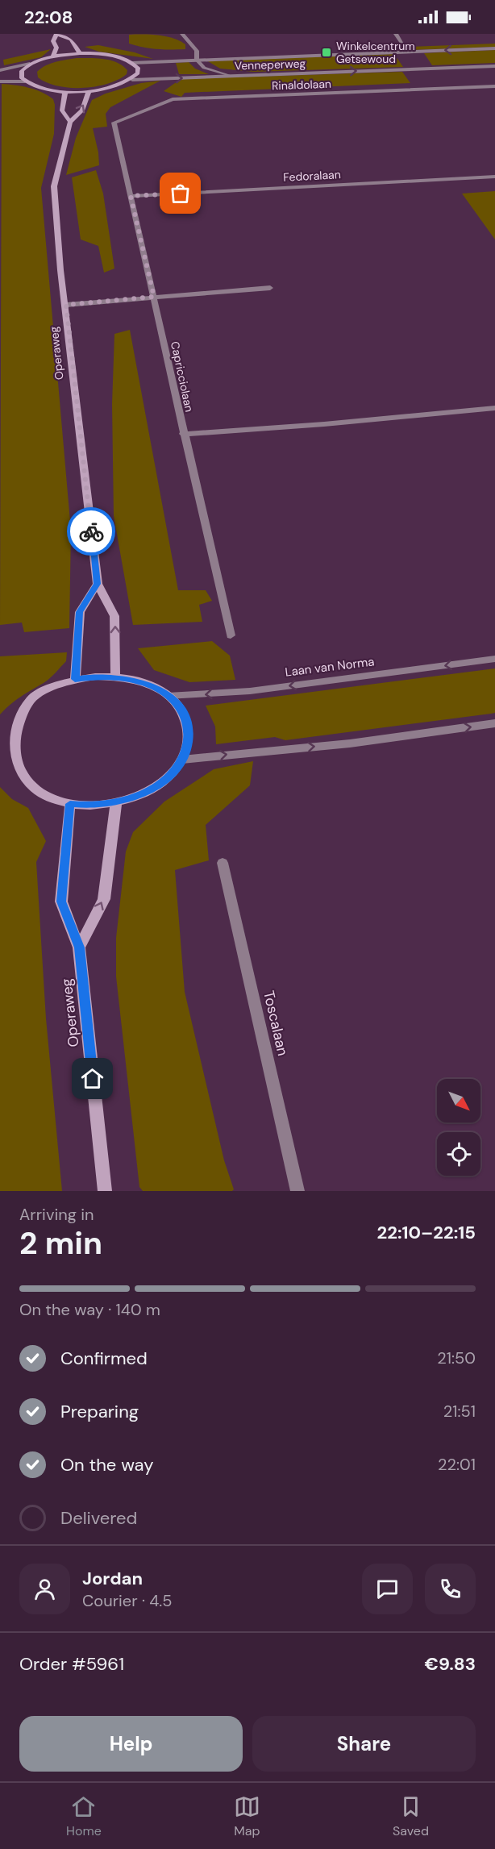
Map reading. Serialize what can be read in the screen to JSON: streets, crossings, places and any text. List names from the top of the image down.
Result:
{
  "streets": {
    "main road": ["Operaweg"],
    "street": [
      "Venneperweg",
      "Rinaldolaan",
      "Fedoralaan",
      "Capricciolaan",
      "Laan van Norma",
      "Toscalaan"
    ]
  },
  "crossings": [
    ["Rinaldolaan", "Capricciolaan"],
    ["Fedoralaan", "Capricciolaan"],
    ["Operaweg", "Laan van Norma"]
  ],
  "places": {
    "transit": ["Winkelcentrum Getsewoud"]
  },
  "north": "bottom right",
  "page": {
    "status": "22:08",
    "heading": ["2 min", "Arriving in", "22:10–22:15"],
    "panel": [
      "Jordan",
      "Courier · 4.5",
      "Order #5961",
      "€9.83"
    ],
    "bar": "On the way · 140 m",
    "list": [
      ["Confirmed", "21:50"],
      ["Preparing", "21:51"],
      ["On the way", "22:01"],
      "Delivered"
    ],
    "buttons": ["Help", "Share"],
    "tabs": ["Home", "Map", "Saved"]
  }
}
